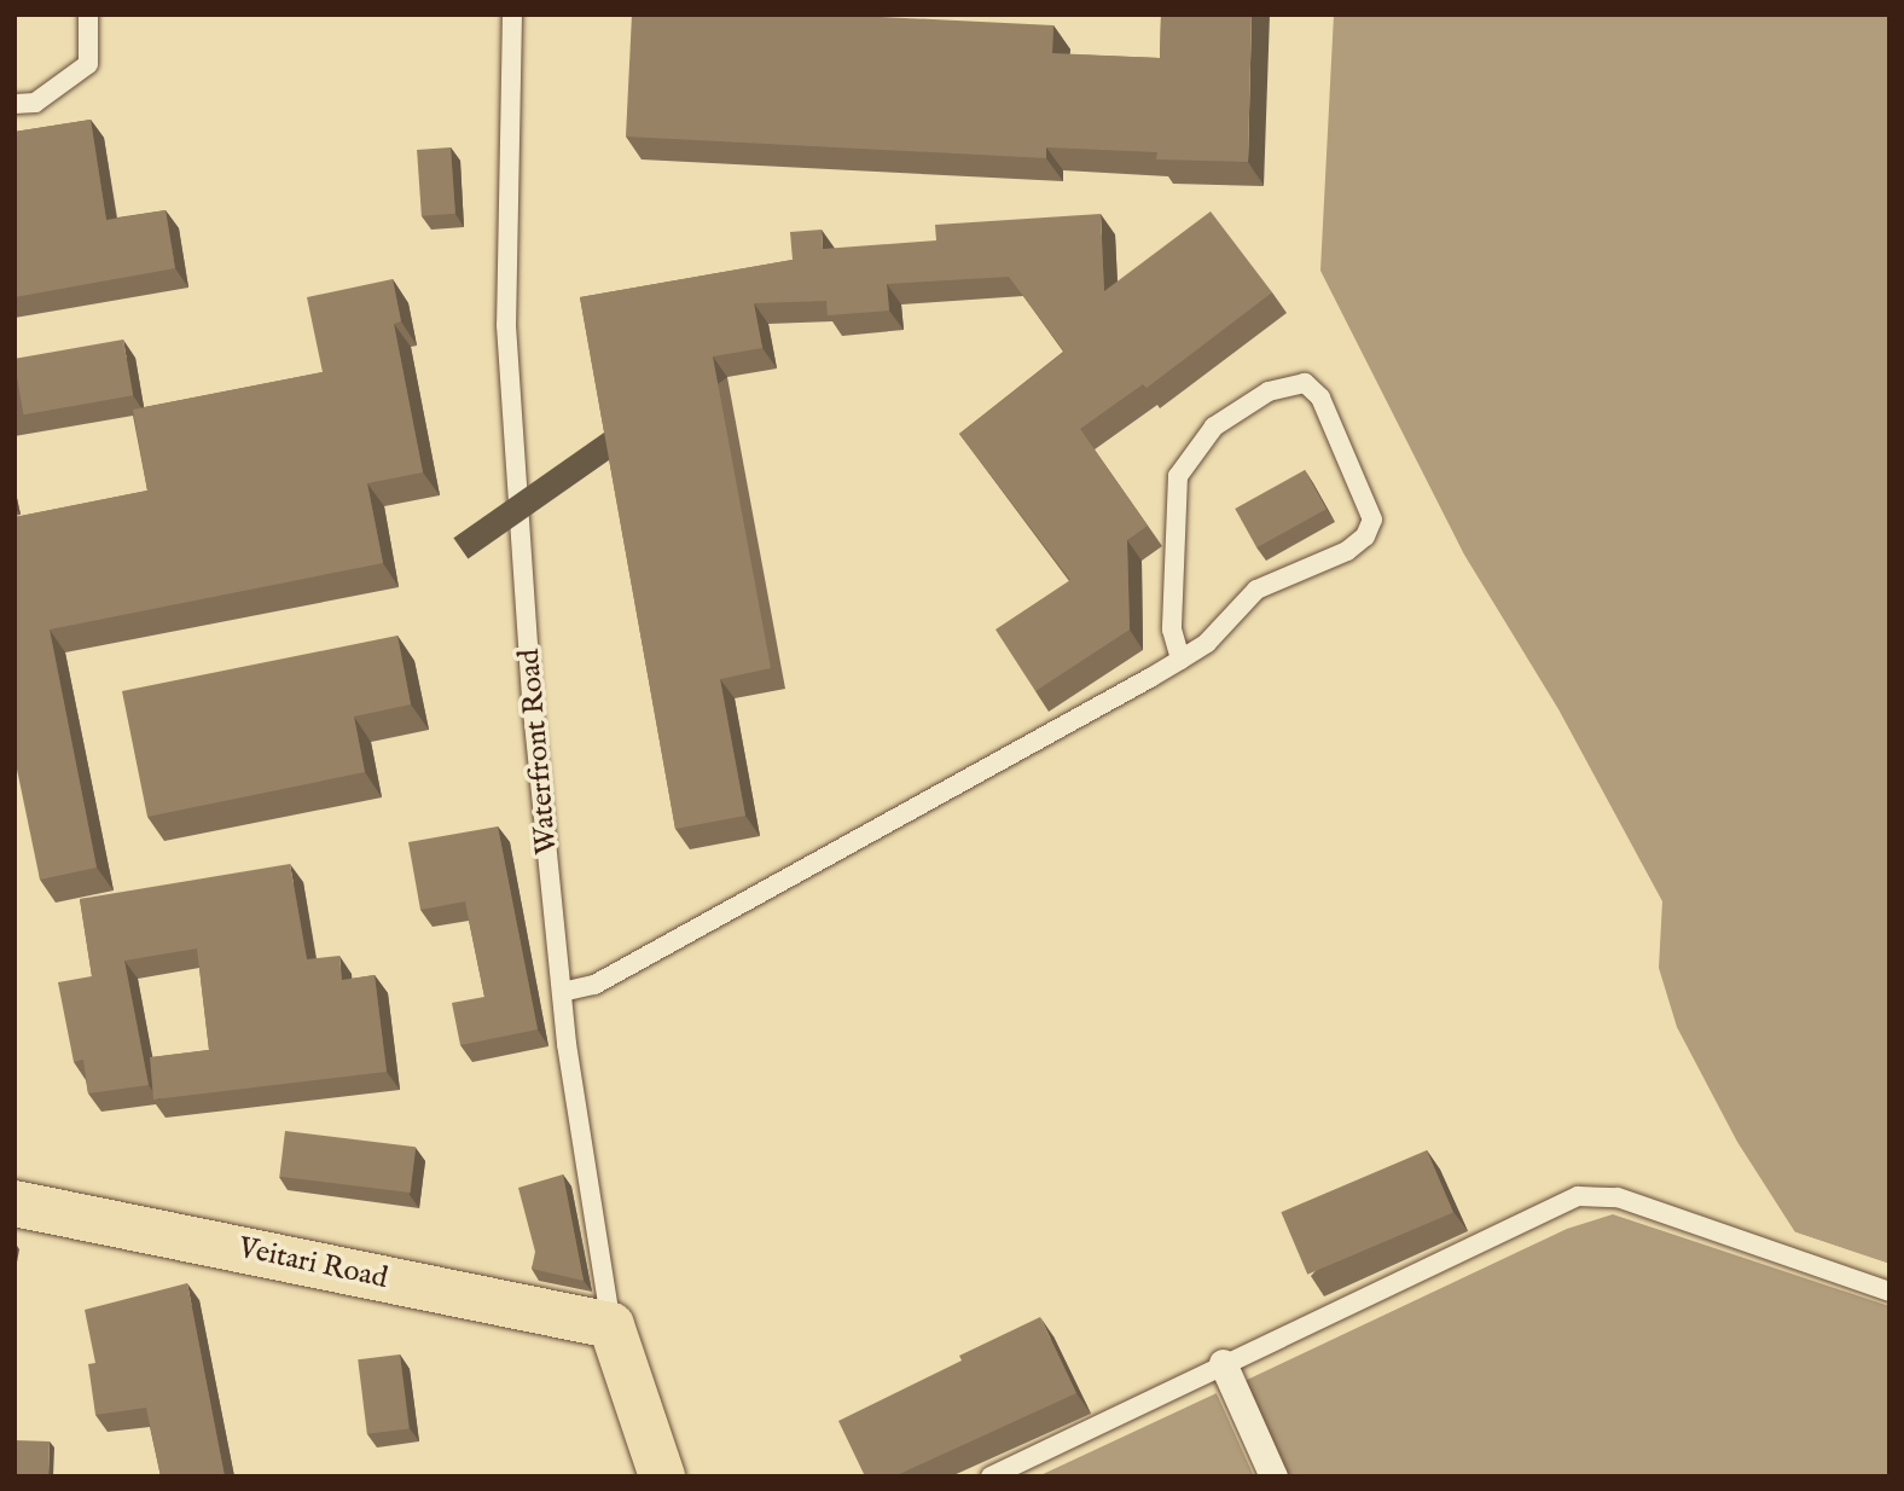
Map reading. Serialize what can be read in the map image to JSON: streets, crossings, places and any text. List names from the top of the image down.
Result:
{
  "streets": {
    "main road": ["Waterfront Road", "Veitari Road"]
  },
  "crossings": [
    ["Waterfront Road", "Veitari Road"]
  ]
}
